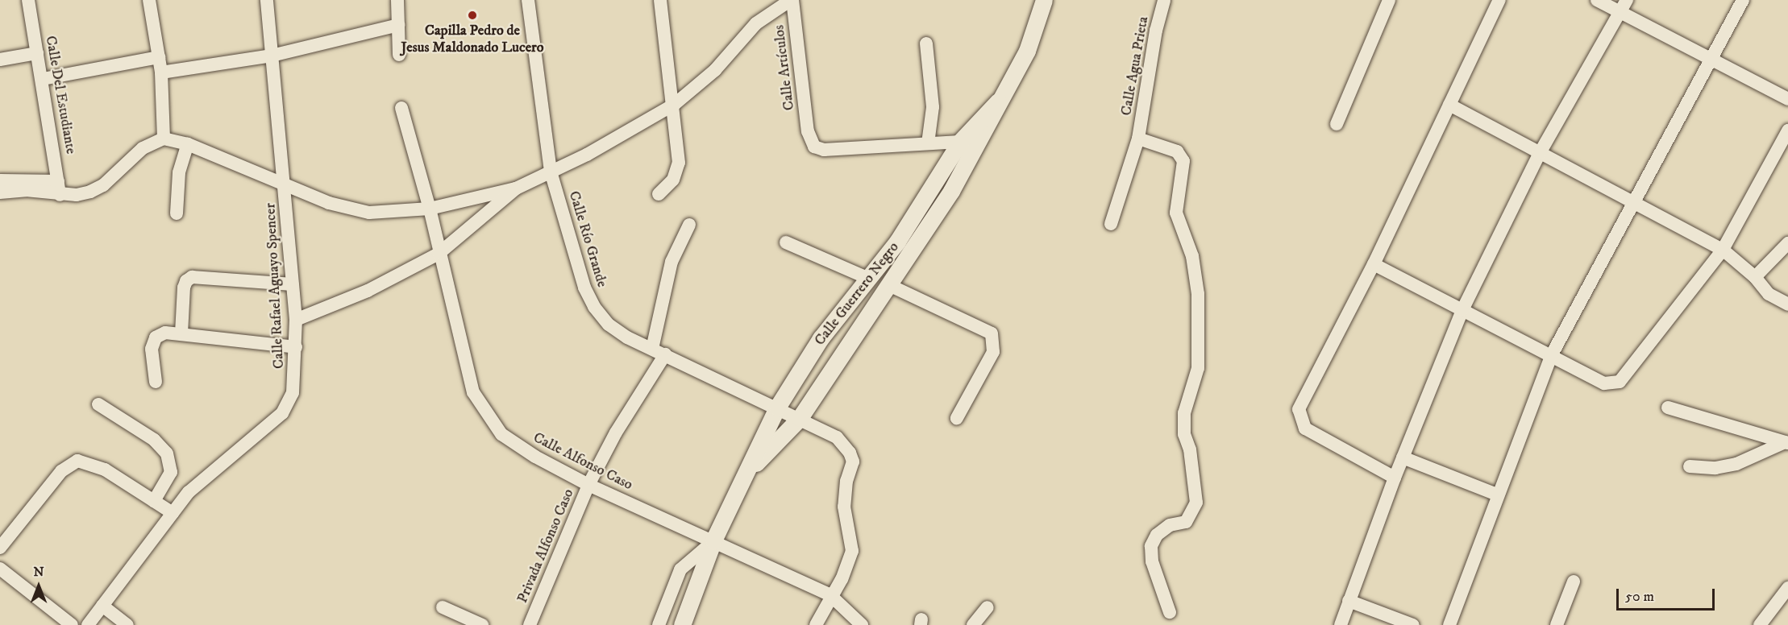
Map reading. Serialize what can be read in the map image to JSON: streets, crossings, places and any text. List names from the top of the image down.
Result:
{
  "streets": {
    "street": [
      "Calle Agua Prieta",
      "Calle Artículos",
      "Calle Del Estudiante",
      "Calle Río Grande",
      "Calle Rafael Aguayo Spencer",
      "Calle Guerrero Negro",
      "Calle Alfonso Caso",
      "Privada Alfonso Caso"
    ]
  },
  "crossings": [
    ["Calle Artículos", "Calle Rafael Aguayo Spencer"],
    ["Calle Río Grande", "Calle Rafael Aguayo Spencer"],
    ["Calle Río Grande", "Calle Guerrero Negro"],
    ["Calle Río Grande", "Calle Alfonso Caso"],
    ["Calle Río Grande", "Privada Alfonso Caso"],
    ["Calle Rafael Aguayo Spencer", "Calle Alfonso Caso"],
    ["Calle Guerrero Negro", "Calle Alfonso Caso"],
    ["Calle Alfonso Caso", "Privada Alfonso Caso"]
  ],
  "places": ["Capilla Pedro de Jesus Maldonado Lucero"],
  "scale_bar": "50 m",
  "north": "top"
}
